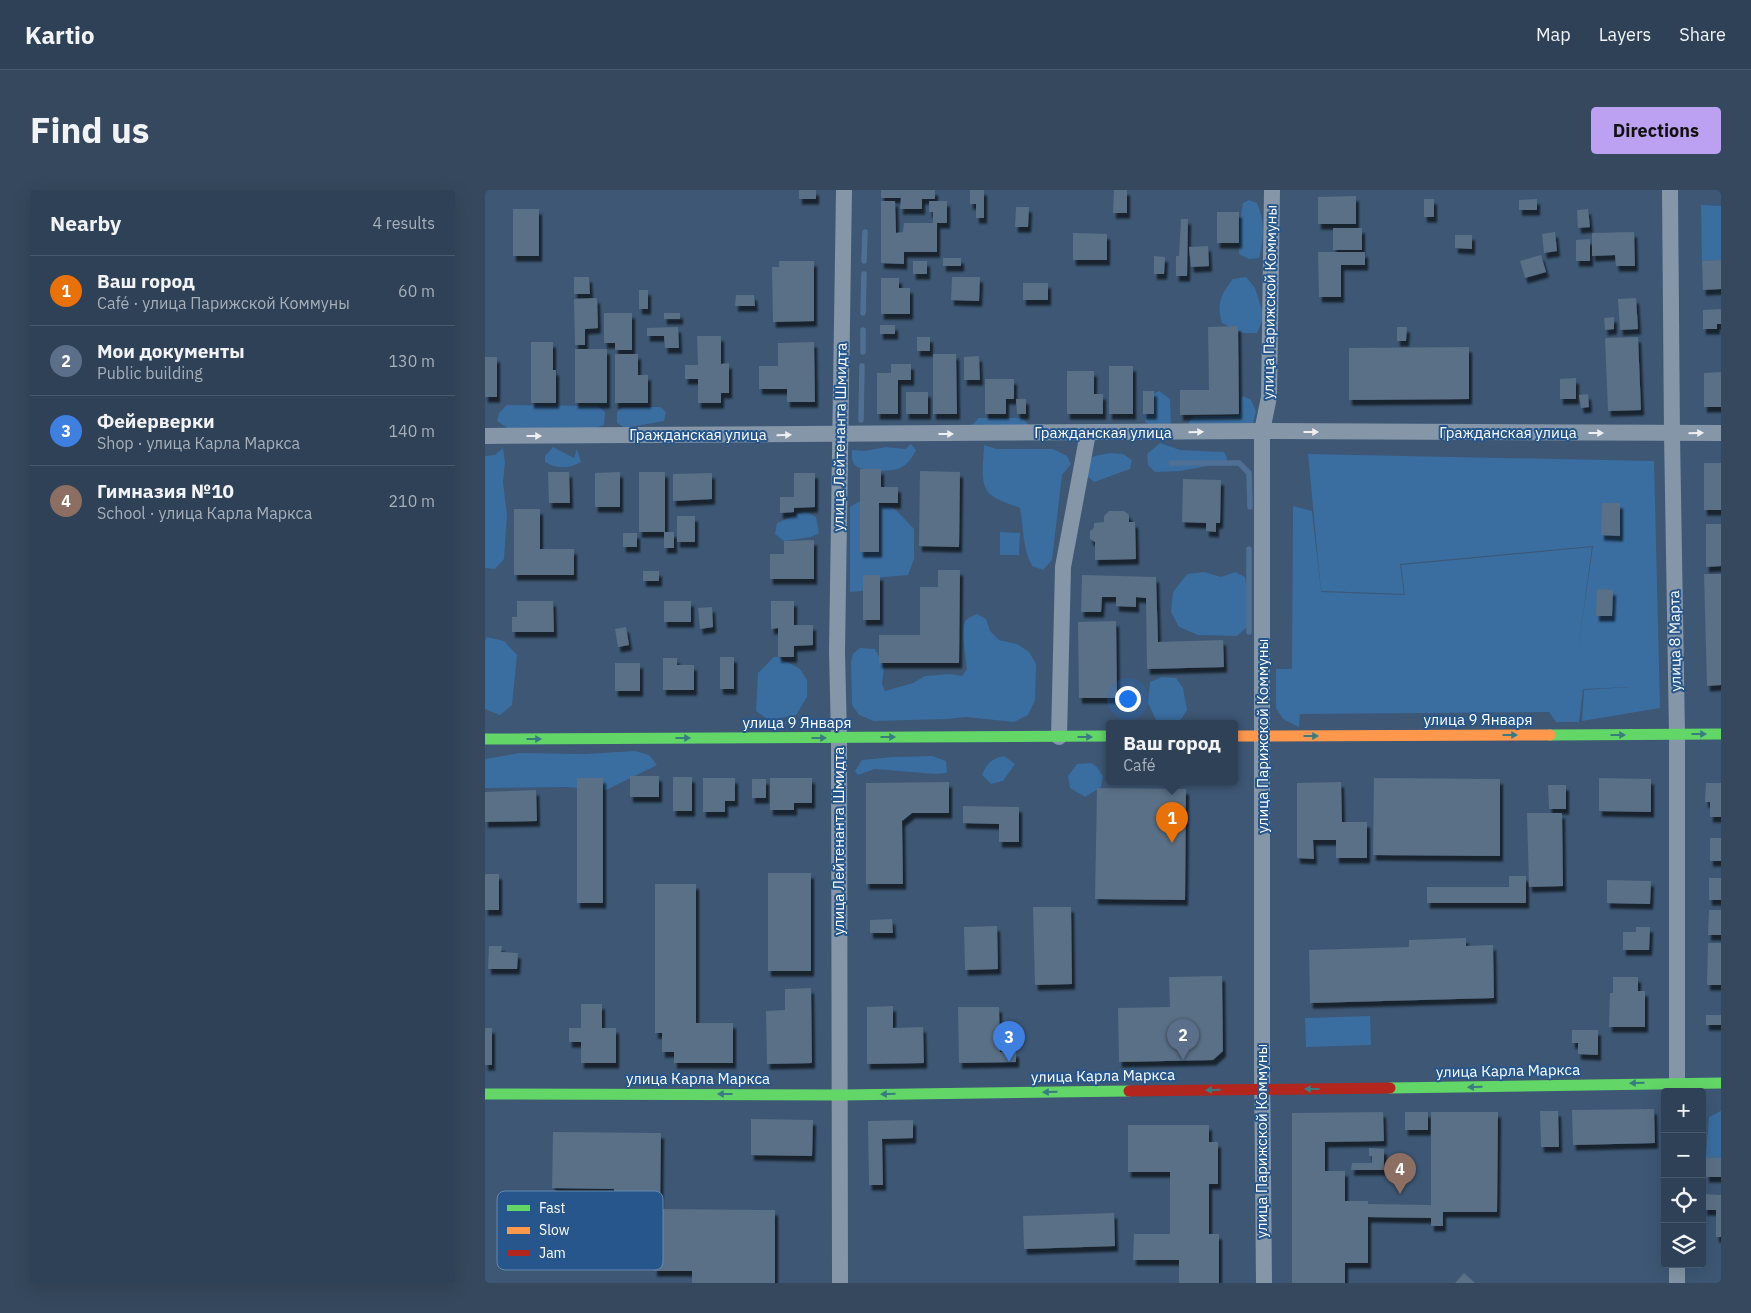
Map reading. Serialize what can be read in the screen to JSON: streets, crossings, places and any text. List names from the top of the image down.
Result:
{
  "streets": {
    "street": [
      "улица Парижской Коммуны",
      "Гражданская улица",
      "улица Лейтенанта Шмидта",
      "улица 8 Марта",
      "улица 9 Января",
      "улица Карла Маркса"
    ]
  },
  "crossings": [
    ["улица Парижской Коммуны", "Гражданская улица"],
    ["улица Парижской Коммуны", "улица 9 Января"],
    ["улица Парижской Коммуны", "улица Карла Маркса"],
    ["Гражданская улица", "улица Лейтенанта Шмидта"],
    ["Гражданская улица", "улица 8 Марта"],
    ["улица Лейтенанта Шмидта", "улица 9 Января"],
    ["улица Лейтенанта Шмидта", "улица Карла Маркса"],
    ["улица 8 Марта", "улица 9 Января"],
    ["улица 8 Марта", "улица Карла Маркса"]
  ],
  "one_way": ["Гражданская улица", "улица 9 Января", "улица Карла Маркса"],
  "legend": ["Fast", "Slow", "Jam"],
  "page": {
    "header": "Kartio",
    "nav": ["Map", "Layers", "Share"],
    "title": "Find us",
    "buttons": "Directions",
    "heading": ["Nearby", "4 results"],
    "list": [
      {
        "mark": "1",
        "name": "Ваш город",
        "note": "Café · улица Парижской Коммуны",
        "value": "60 m"
      },
      {
        "mark": "2",
        "name": "Мои документы",
        "note": "Public building",
        "value": "130 m"
      },
      {
        "mark": "3",
        "name": "Фейерверки",
        "note": "Shop · улица Карла Маркса",
        "value": "140 m"
      },
      {
        "mark": "4",
        "name": "Гимназия №10",
        "note": "School · улица Карла Маркса",
        "value": "210 m"
      }
    ],
    "popup": ["Ваш город", "Café"],
    "pins": [
      "1",
      "2",
      "3",
      "4"
    ],
    "map_buttons": ["+", "−"]
  }
}
